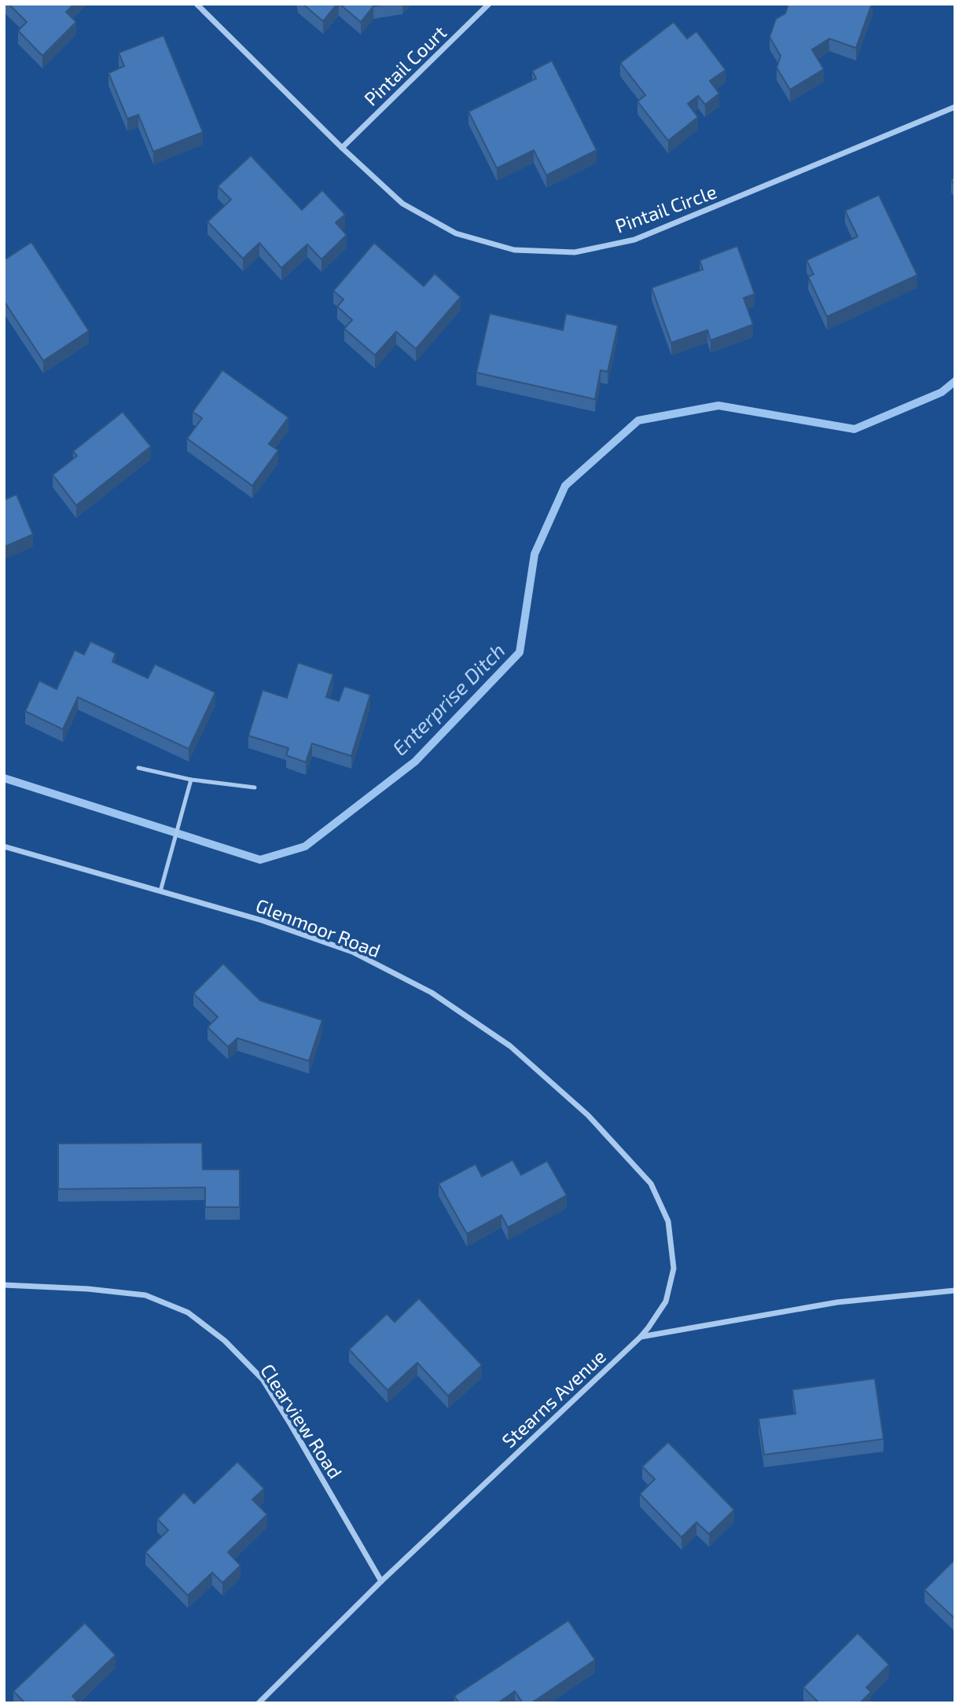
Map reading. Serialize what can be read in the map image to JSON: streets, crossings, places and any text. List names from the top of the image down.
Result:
{
  "streets": {
    "street": [
      "Pintail Court",
      "Pintail Circle",
      "Glenmoor Road",
      "Stearns Avenue",
      "Clearview Road"
    ]
  },
  "crossings": [
    ["Pintail Court", "Pintail Circle"],
    ["Glenmoor Road", "Stearns Avenue"],
    ["Stearns Avenue", "Clearview Road"]
  ],
  "water": ["Enterprise Ditch"]
}
